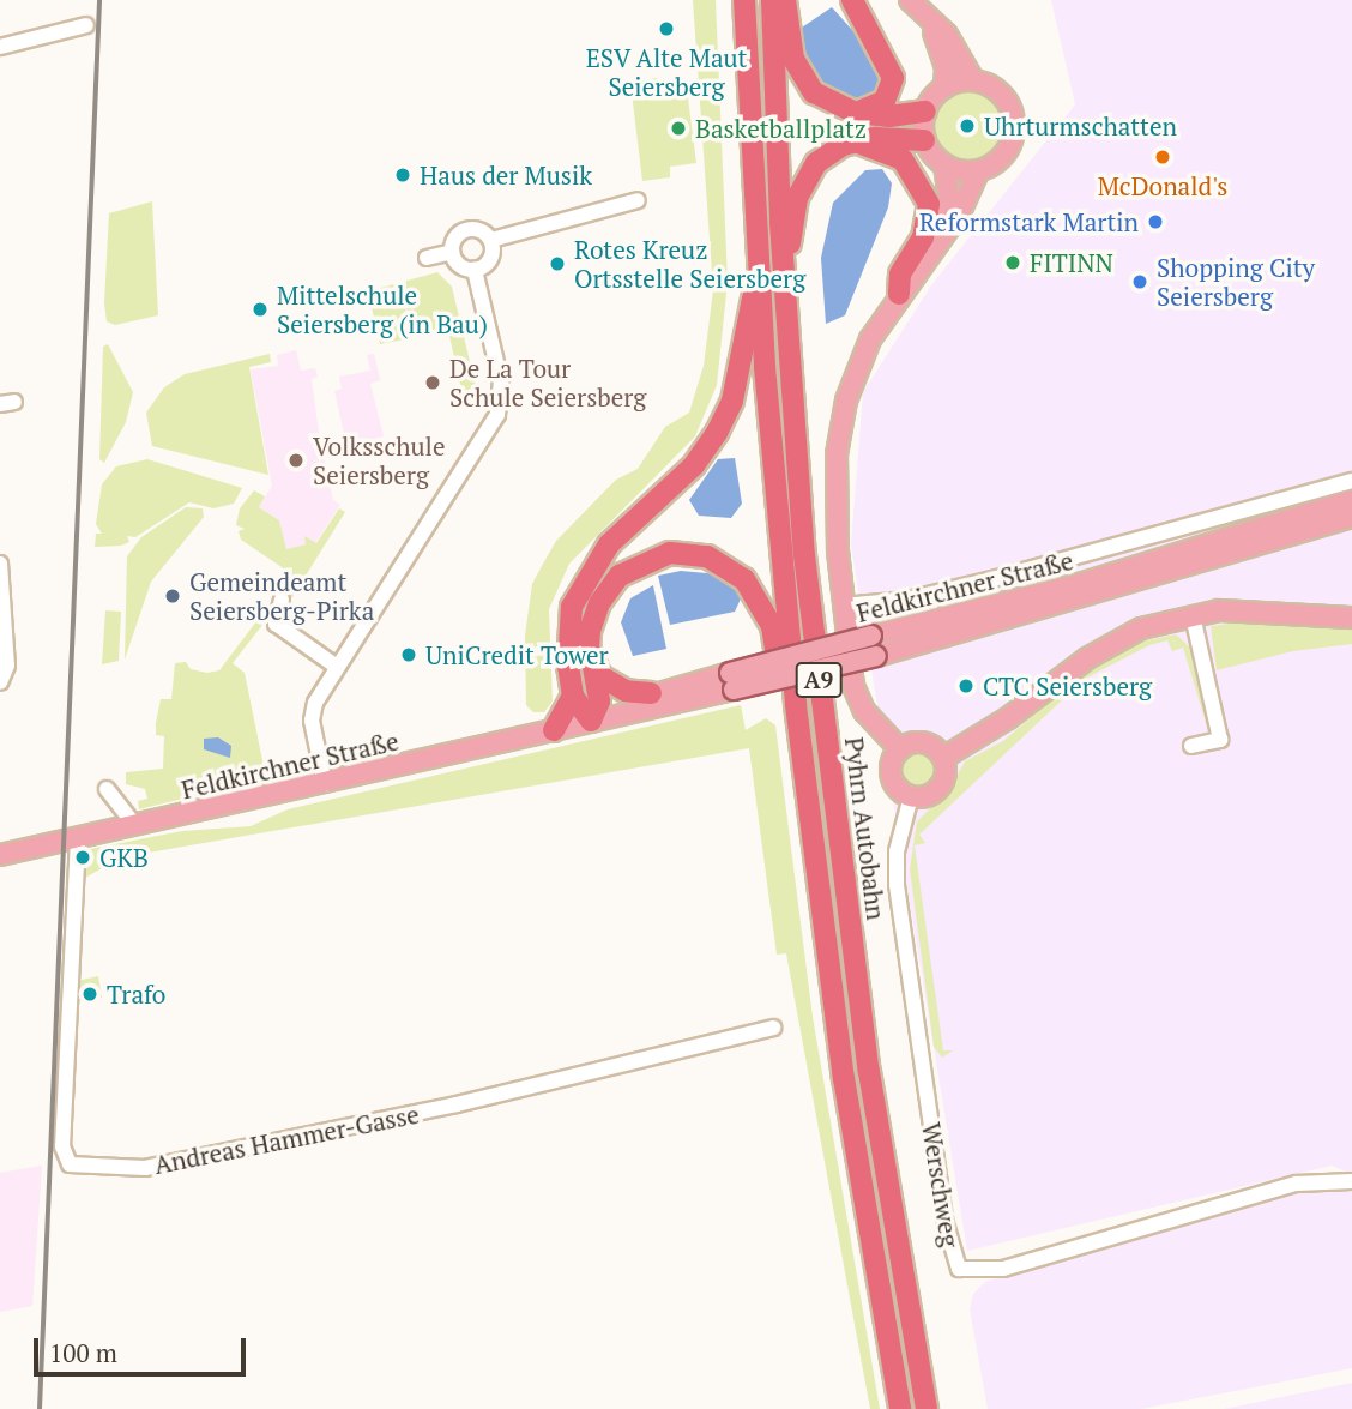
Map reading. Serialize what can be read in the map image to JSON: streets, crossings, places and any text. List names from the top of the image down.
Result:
{
  "streets": {
    "highway": ["A9", "Pyhrn Autobahn"],
    "main road": ["Feldkirchner Straße"],
    "street": ["Andreas Hammer-Gasse", "Werschweg"]
  },
  "crossings": [
    ["Feldkirchner Straße", "Andreas Hammer-Gasse"]
  ],
  "places": [
    "ESV Alte Maut Seiersberg",
    "Uhrturmschatten",
    "Basketballplatz",
    "McDonald's",
    "Haus der Musik",
    "Reformstark Martin",
    "FITINN",
    "Rotes Kreuz Ortsstelle Seiersberg",
    "Shopping City Seiersberg",
    "Mittelschule Seiersberg (in Bau)",
    "De La Tour Schule Seiersberg",
    "Volksschule Seiersberg",
    "Gemeindeamt Seiersberg-Pirka",
    "UniCredit Tower",
    "CTC Seiersberg",
    "GKB",
    "Trafo"
  ],
  "scale_bar": "100 m"
}
